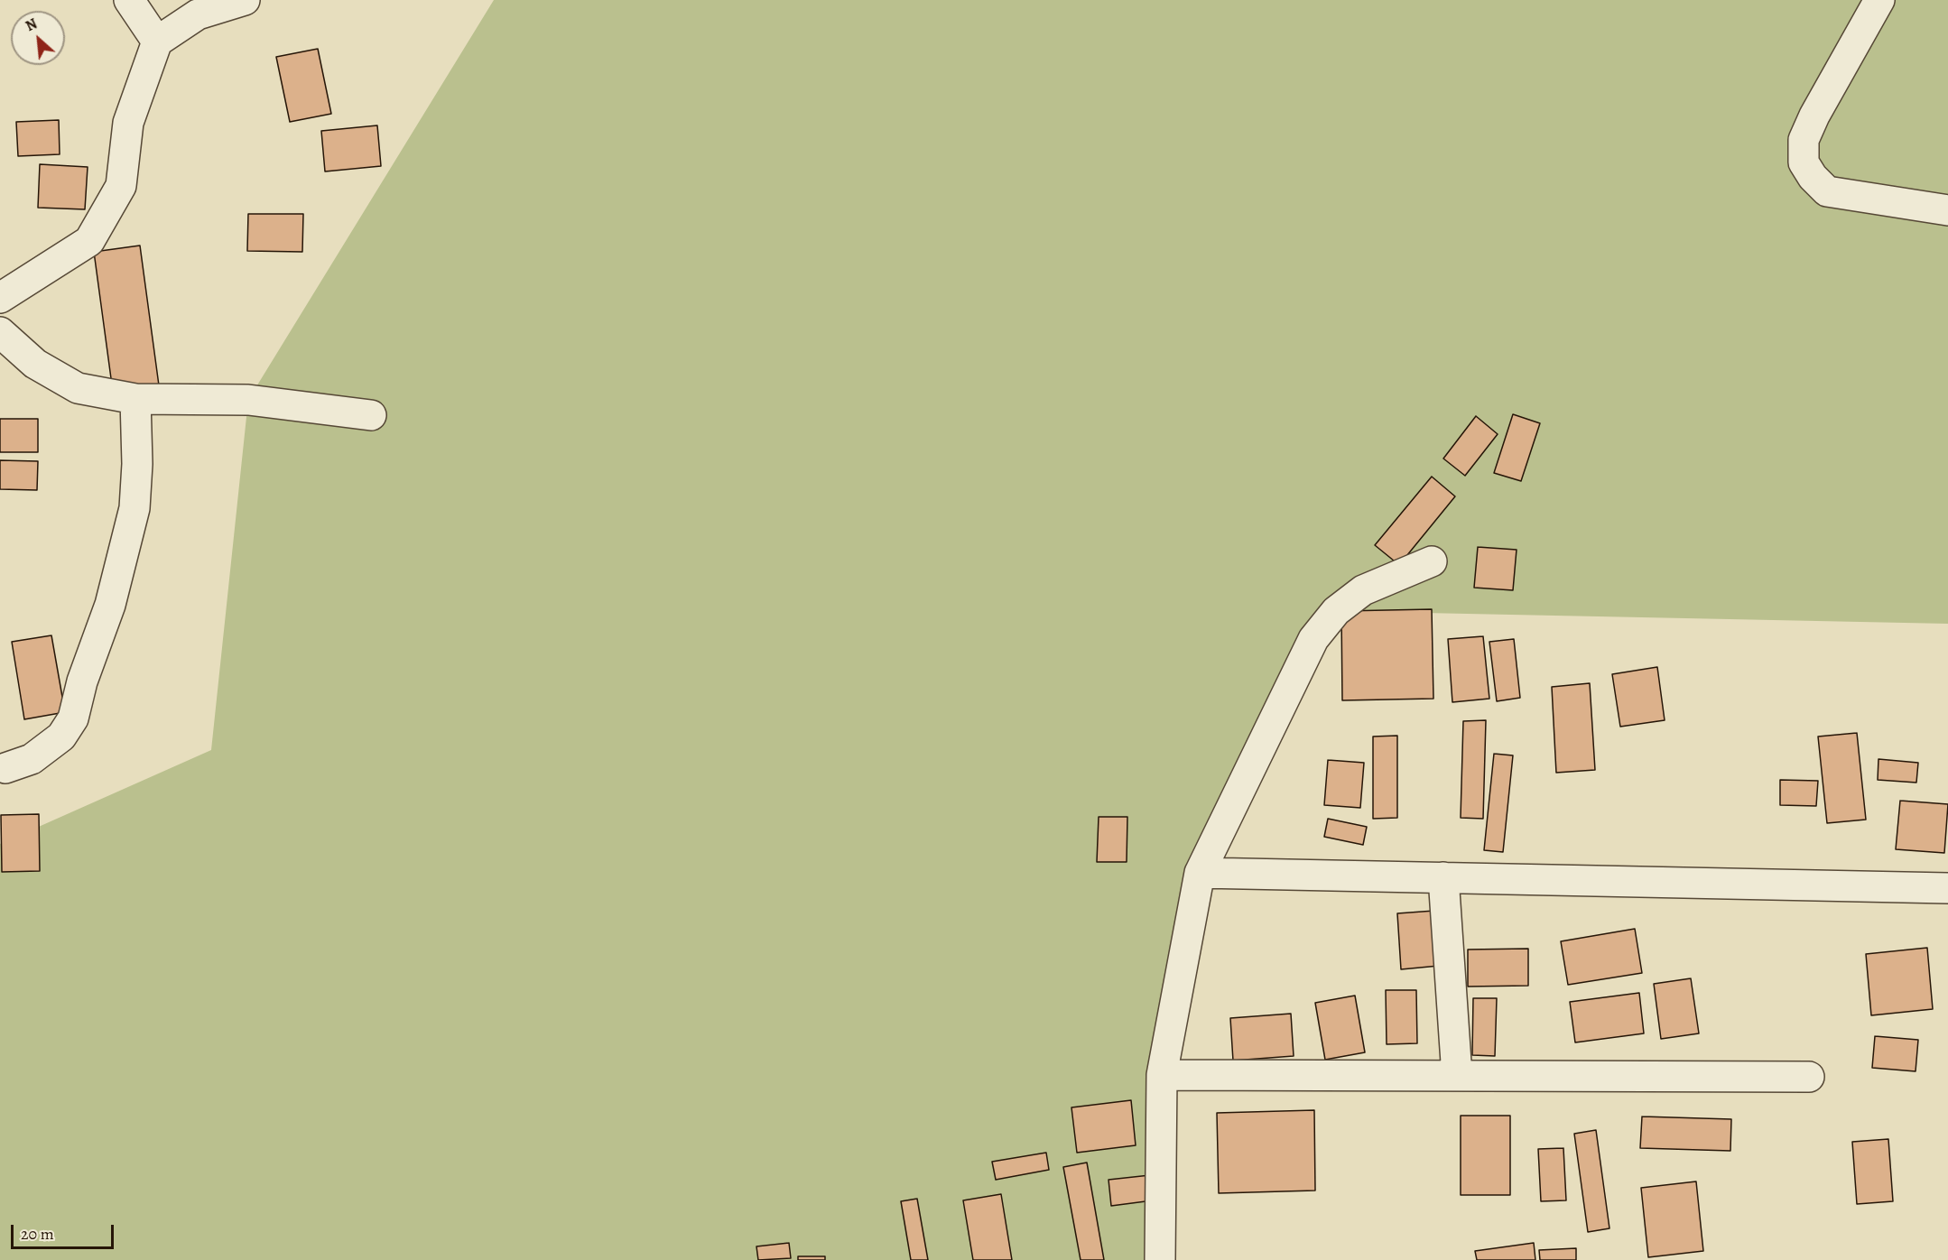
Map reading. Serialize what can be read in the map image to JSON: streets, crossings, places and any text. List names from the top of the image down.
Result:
{
  "scale_bar": "20 m",
  "north": "top left"
}
